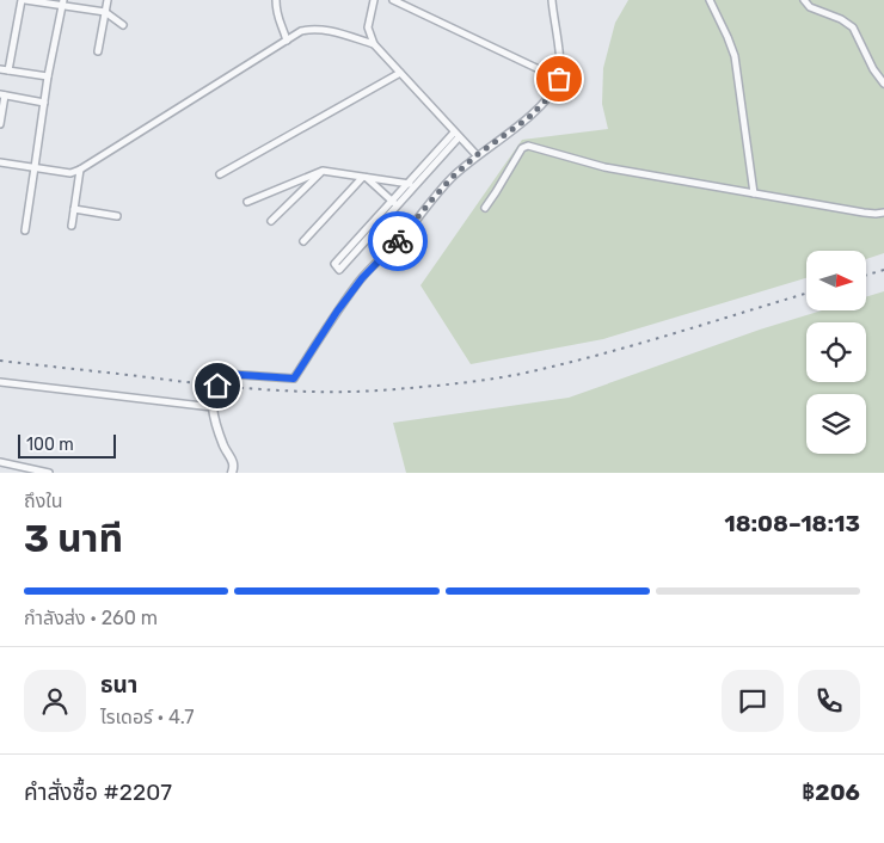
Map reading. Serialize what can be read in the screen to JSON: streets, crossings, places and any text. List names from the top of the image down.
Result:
{
  "scale_bar": "100 m",
  "north": "right",
  "page": {
    "scale": "100 m",
    "heading": ["3 นาที", "ถึงใน", "18:08–18:13"],
    "panel": [
      "ธนา",
      "ไรเดอร์ · 4.7",
      "คำสั่งซื้อ #2207",
      "฿206"
    ],
    "bar": "กำลังส่ง · 260 m"
  }
}
